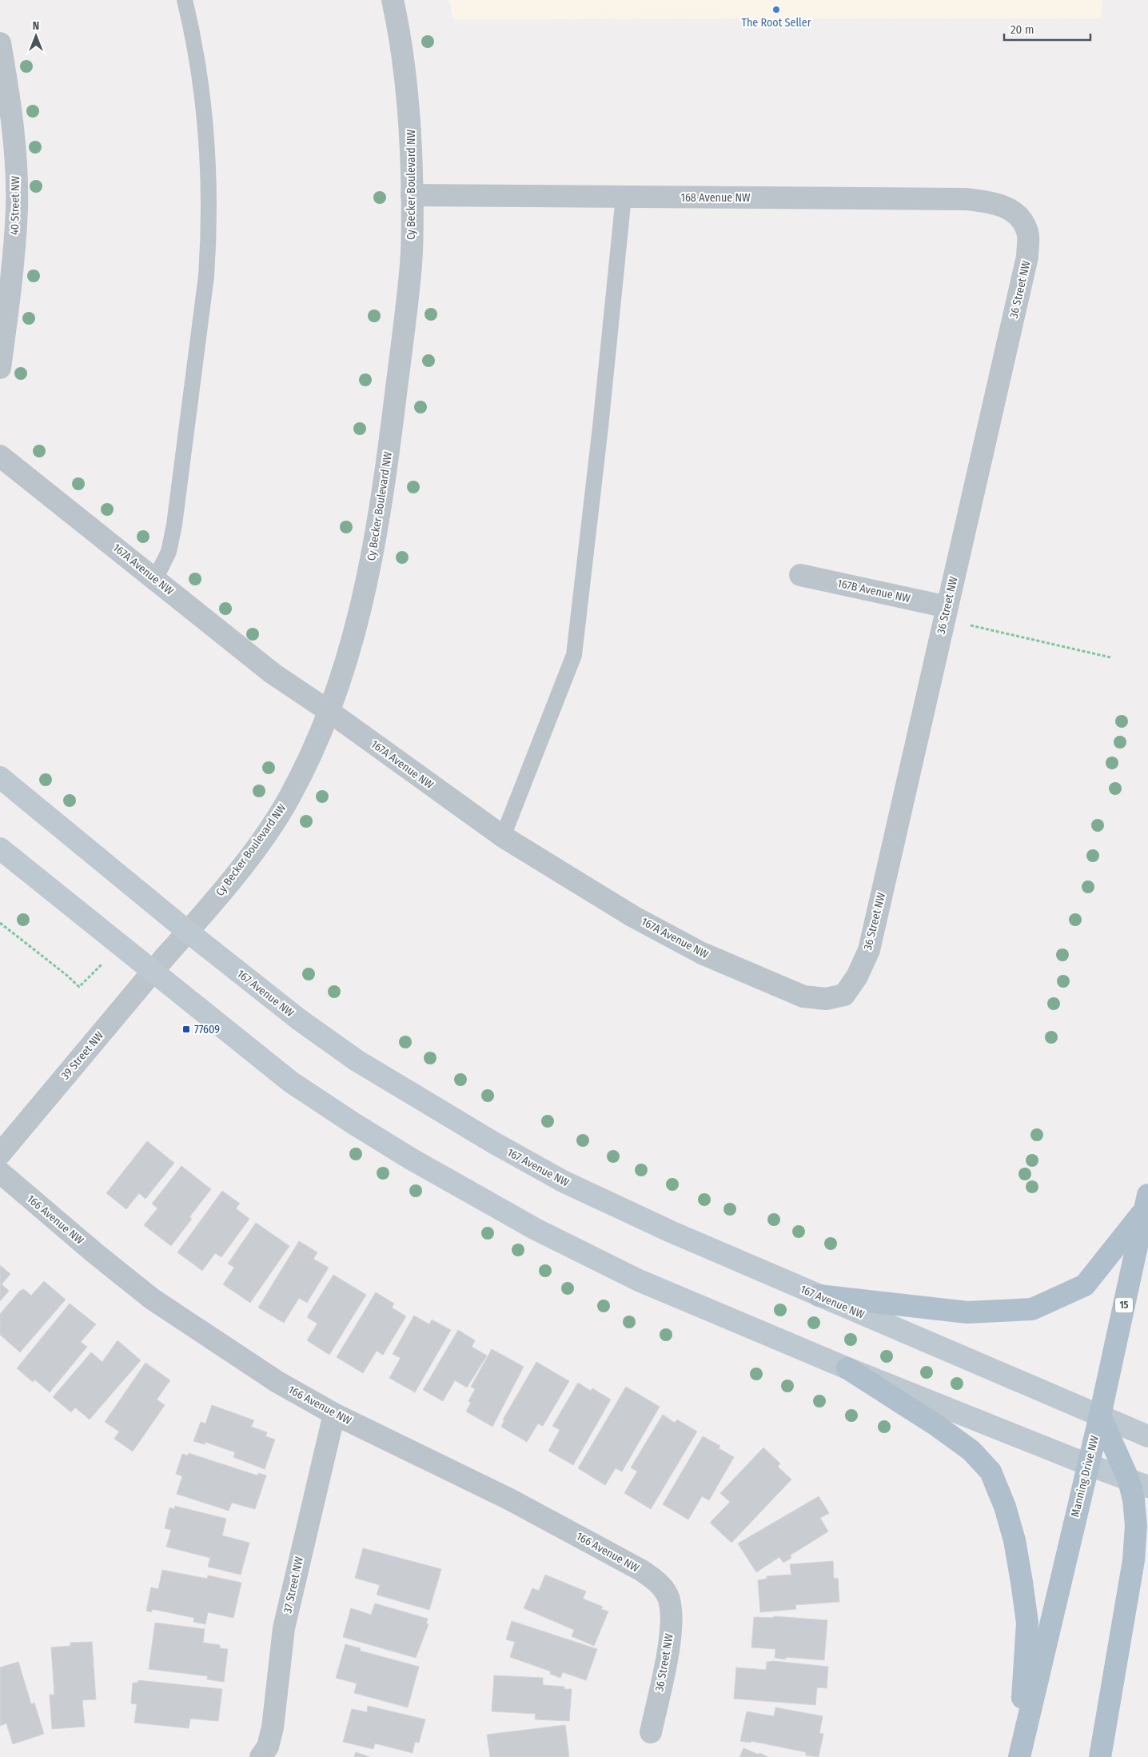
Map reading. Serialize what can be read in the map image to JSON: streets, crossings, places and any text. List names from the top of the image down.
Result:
{
  "streets": {
    "main road": ["167 Avenue NW", "15", "Manning Drive NW"],
    "street": [
      "Cy Becker Boulevard NW",
      "168 Avenue NW",
      "40 Street NW",
      "36 Street NW",
      "167A Avenue NW",
      "167B Avenue NW",
      "39 Street NW",
      "166 Avenue NW",
      "37 Street NW"
    ]
  },
  "crossings": [
    ["Cy Becker Boulevard NW", "168 Avenue NW"],
    ["Cy Becker Boulevard NW", "167A Avenue NW"],
    ["Cy Becker Boulevard NW", "167 Avenue NW"],
    ["Cy Becker Boulevard NW", "39 Street NW"],
    ["168 Avenue NW", "36 Street NW"],
    ["36 Street NW", "167A Avenue NW"],
    ["36 Street NW", "167B Avenue NW"],
    ["36 Street NW", "166 Avenue NW"],
    ["167 Avenue NW", "Manning Drive NW"],
    ["166 Avenue NW", "37 Street NW"]
  ],
  "places": {
    "other": ["The Root Seller"],
    "transit": ["77609"]
  },
  "scale_bar": "20 m",
  "north": "top"
}
